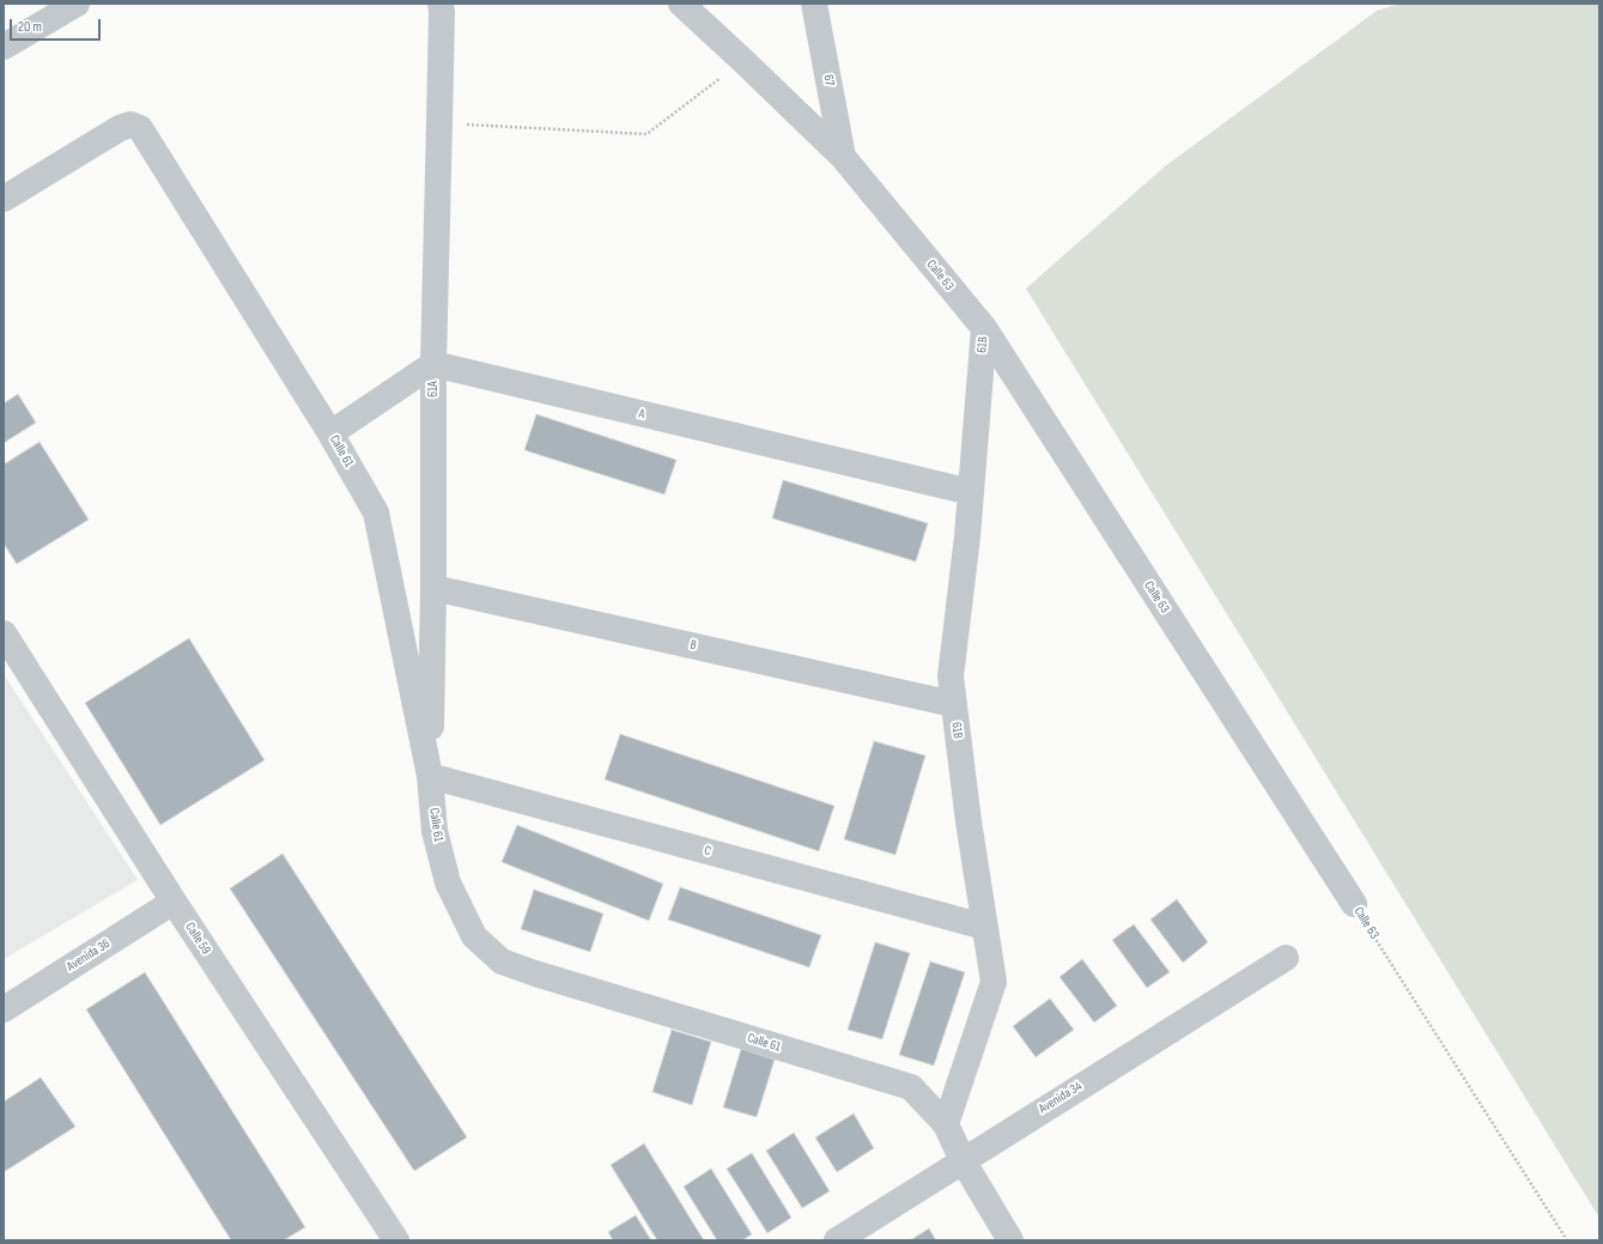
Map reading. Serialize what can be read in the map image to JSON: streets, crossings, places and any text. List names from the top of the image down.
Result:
{
  "streets": {
    "street": [
      "67",
      "Calle 63",
      "61B",
      "61A",
      "A",
      "Calle 61",
      "B",
      "C",
      "Calle 59",
      "Avenida 36",
      "Avenida 34"
    ]
  },
  "crossings": [
    ["67", "Calle 63"],
    ["Calle 63", "61B"],
    ["61B", "A"],
    ["61B", "Calle 61"],
    ["61B", "B"],
    ["61B", "C"],
    ["61A", "A"],
    ["61A", "Calle 61"],
    ["61A", "B"],
    ["61A", "C"],
    ["Calle 61", "C"],
    ["Calle 61", "Avenida 34"],
    ["Calle 59", "Avenida 36"]
  ],
  "scale_bar": "20 m"
}
